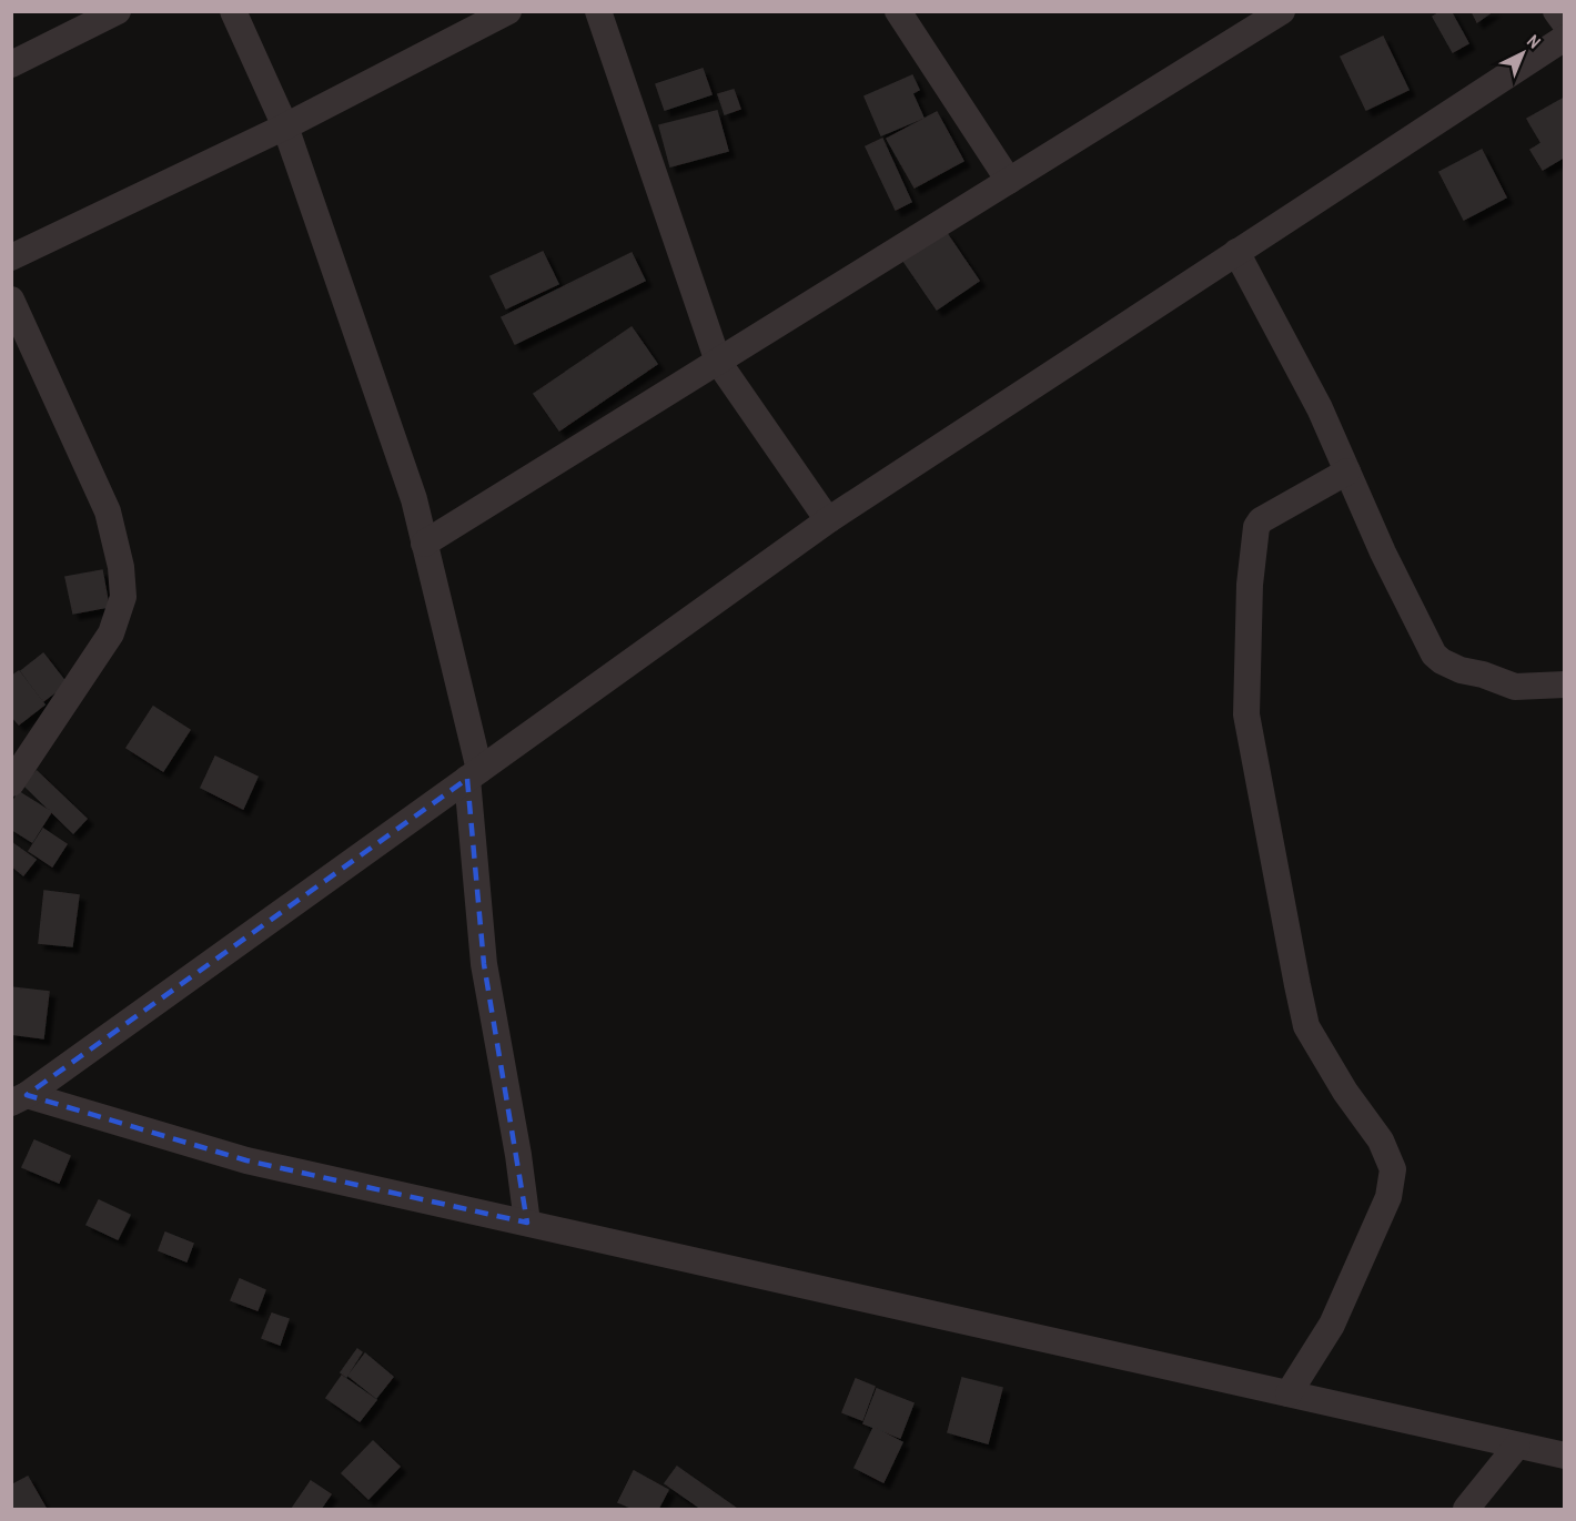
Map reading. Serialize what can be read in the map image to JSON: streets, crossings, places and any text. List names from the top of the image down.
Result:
{
  "north": "top right"
}
